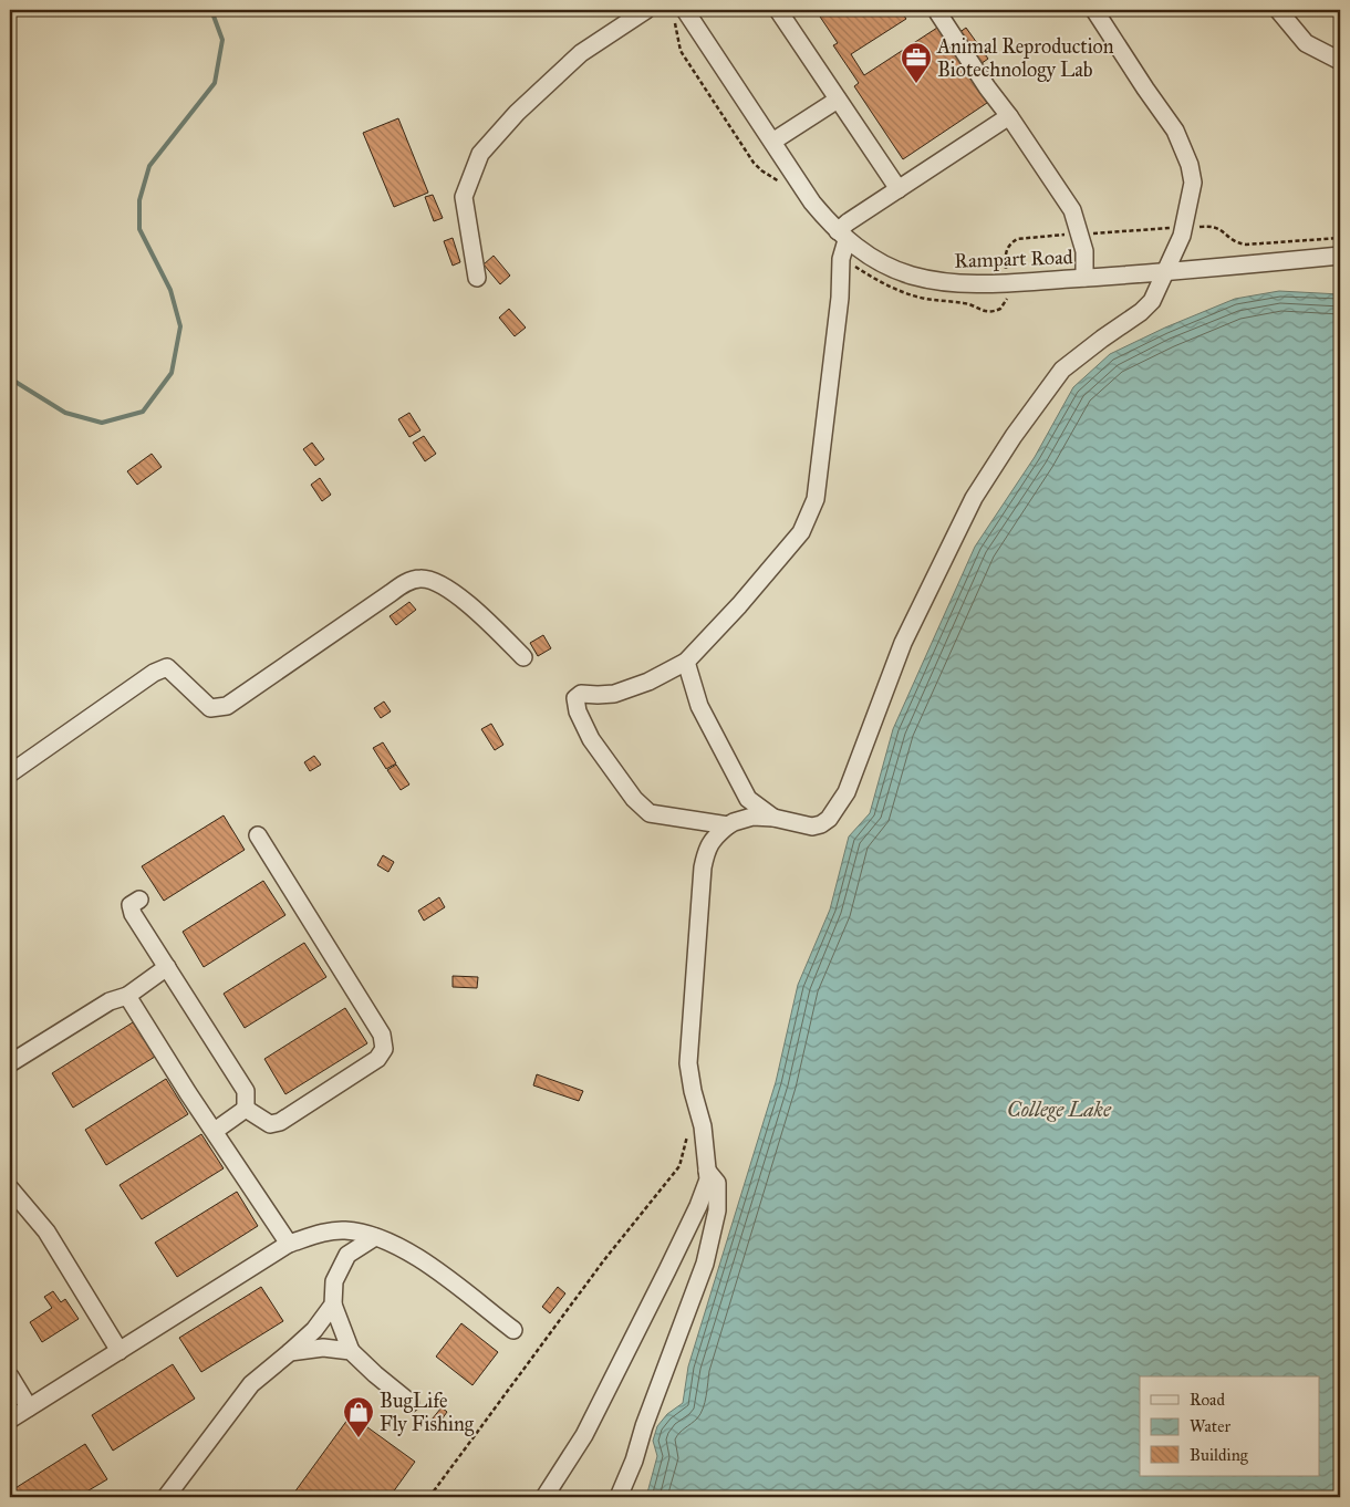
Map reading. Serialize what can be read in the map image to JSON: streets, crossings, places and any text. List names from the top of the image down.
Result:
{
  "streets": {
    "street": ["Rampart Road"]
  },
  "water": ["College Lake"],
  "places": {
    "office": ["Animal Reproduction Biotechnology Lab"],
    "shop": ["BugLife Fly Fishing"]
  },
  "legend": ["Road", "Water", "Building"]
}
